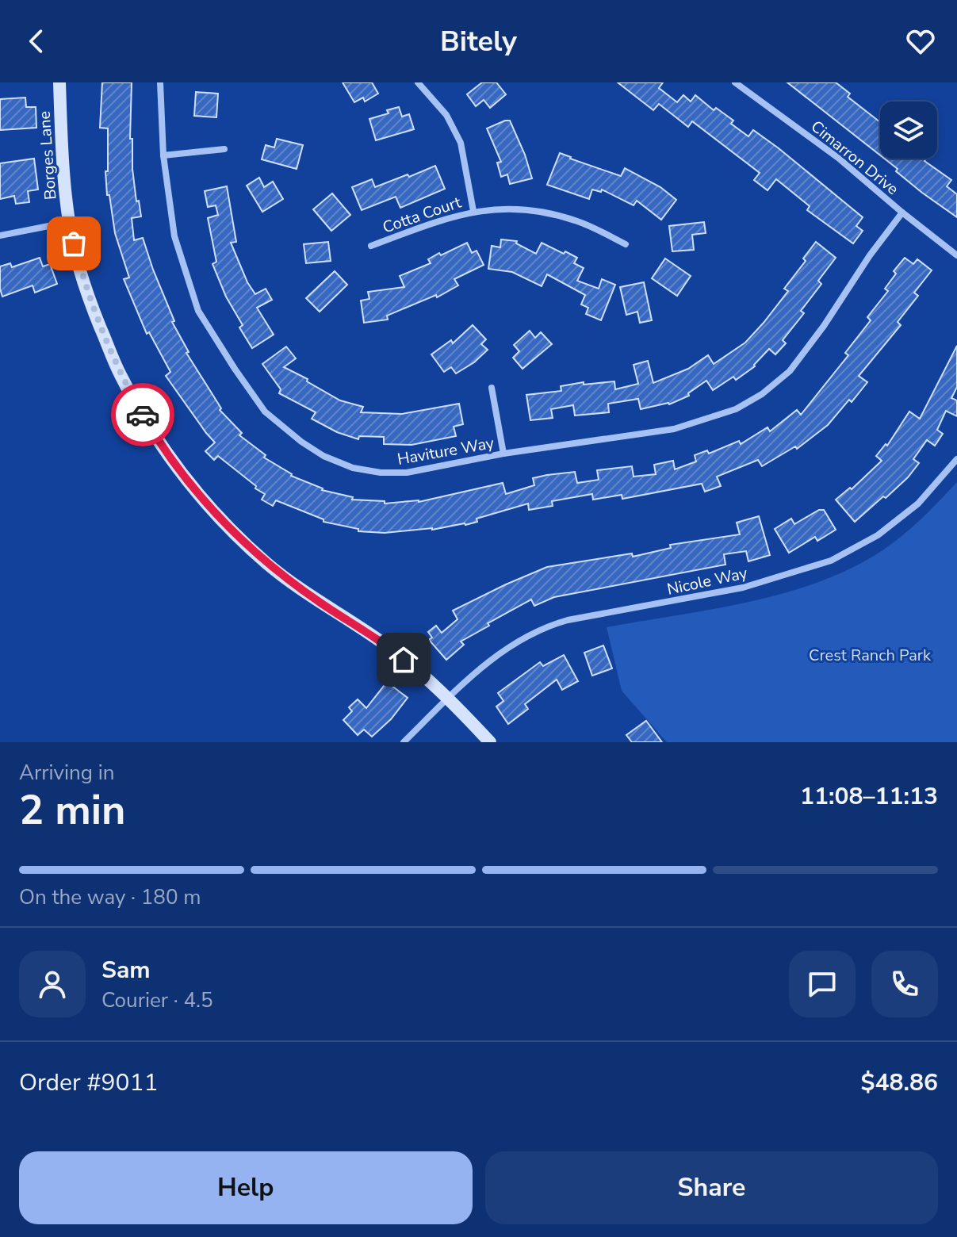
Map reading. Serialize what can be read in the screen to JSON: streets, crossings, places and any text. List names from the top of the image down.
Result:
{
  "streets": {
    "street": [
      "Borges Lane",
      "Cimarron Drive",
      "Cotta Court",
      "Haviture Way",
      "Nicole Way"
    ]
  },
  "crossings": [
    ["Borges Lane", "Nicole Way"],
    ["Cimarron Drive", "Haviture Way"]
  ],
  "parks": ["Crest Ranch Park"],
  "page": {
    "header": "Bitely",
    "heading": ["2 min", "Arriving in", "11:08–11:13"],
    "panel": [
      "Sam",
      "Courier · 4.5",
      "Order #9011",
      "$48.86"
    ],
    "bar": "On the way · 180 m",
    "buttons": ["Help", "Share"]
  }
}
